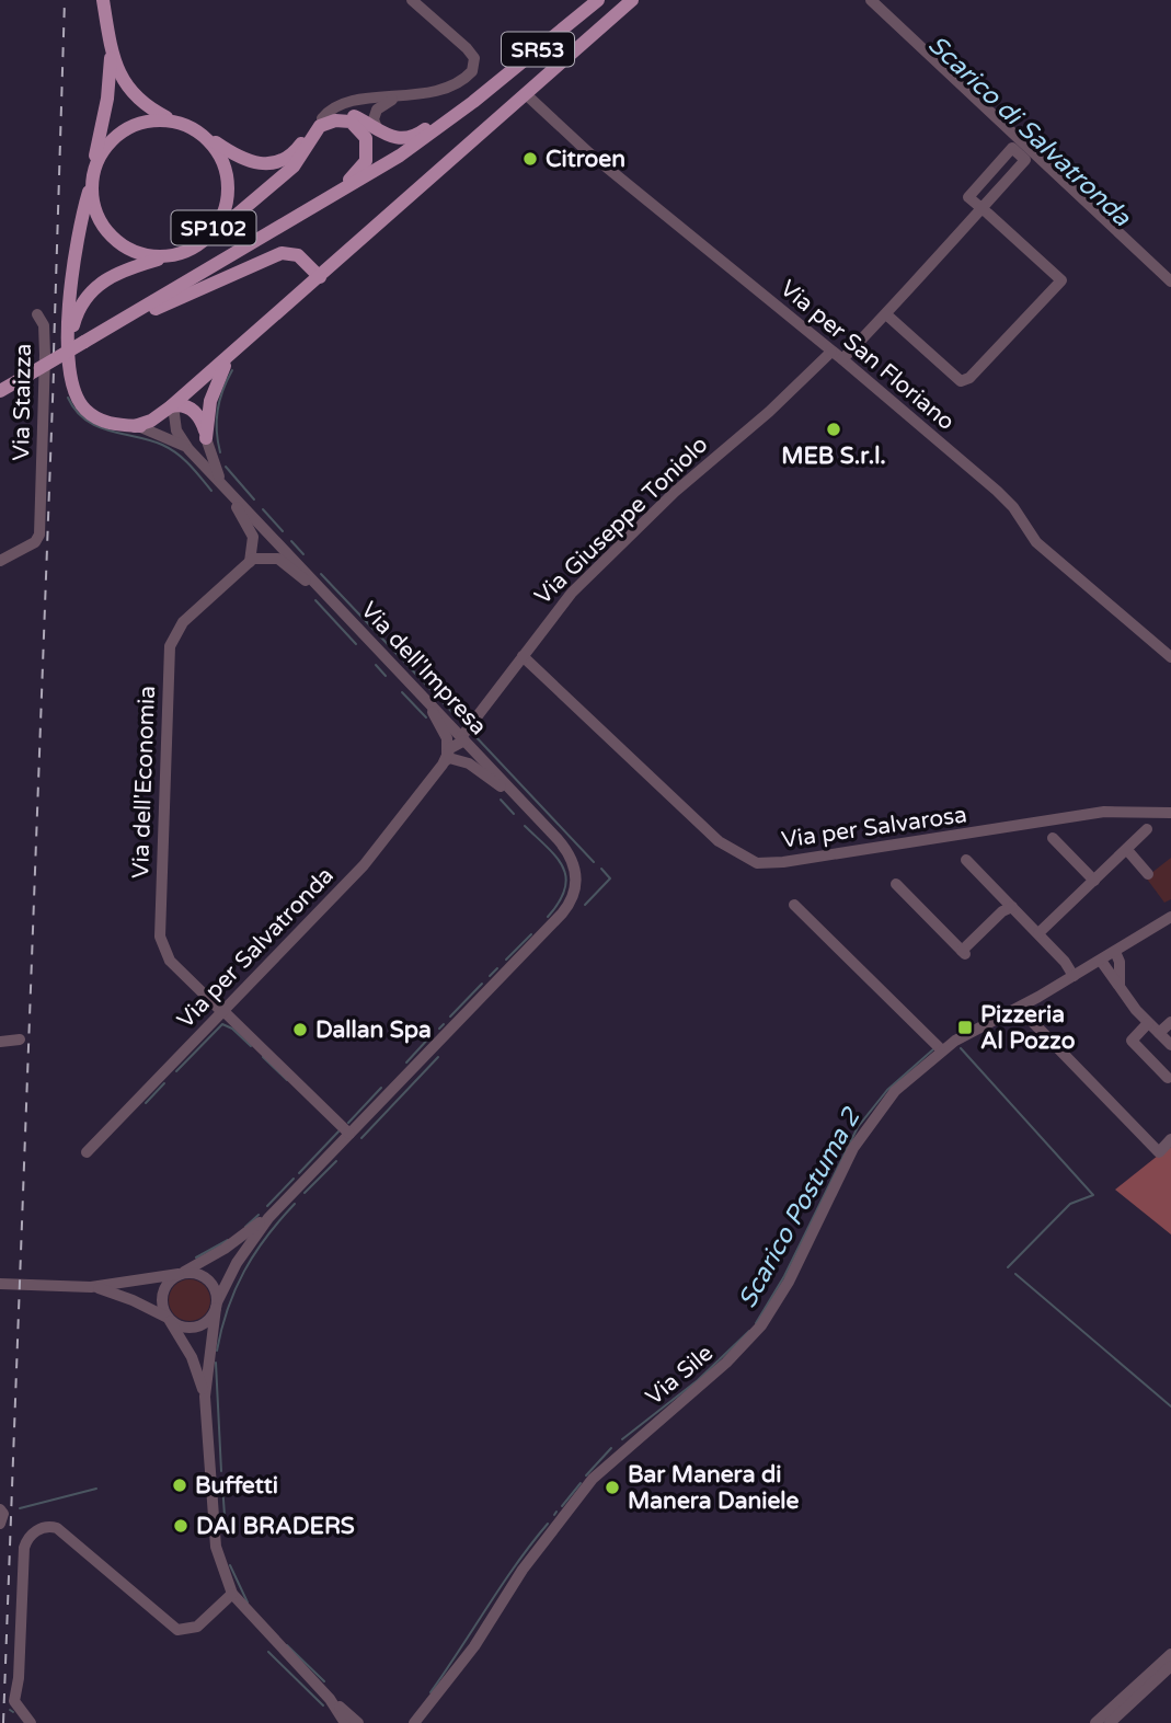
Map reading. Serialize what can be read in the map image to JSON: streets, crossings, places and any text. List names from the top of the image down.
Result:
{
  "streets": {
    "main road": ["SR53", "SP102"],
    "street": [
      "Via per San Floriano",
      "Via Staizza",
      "Via Giuseppe Toniolo",
      "Via dell'Impresa",
      "Via dell'Economia",
      "Via per Salvarosa",
      "Via per Salvatronda",
      "Via Sile"
    ]
  },
  "crossings": [
    ["Via per San Floriano", "Via Giuseppe Toniolo"],
    ["Via Giuseppe Toniolo", "Via dell'Impresa"],
    ["Via Giuseppe Toniolo", "Via per Salvarosa"],
    ["Via Giuseppe Toniolo", "Via per Salvatronda"],
    ["Via dell'Impresa", "Via dell'Economia"],
    ["Via dell'Impresa", "Via per Salvatronda"],
    ["Via dell'Economia", "Via per Salvatronda"]
  ],
  "water": ["Scarico di Salvatronda", "Scarico Postuma 2"],
  "places": {
    "other": [
      "Citroen",
      "MEB S.r.l.",
      "Dallan Spa",
      "Buffetti",
      "Bar Manera di Manera Daniele",
      "DAI BRADERS"
    ],
    "transit": ["Pizzeria Al Pozzo"]
  }
}
